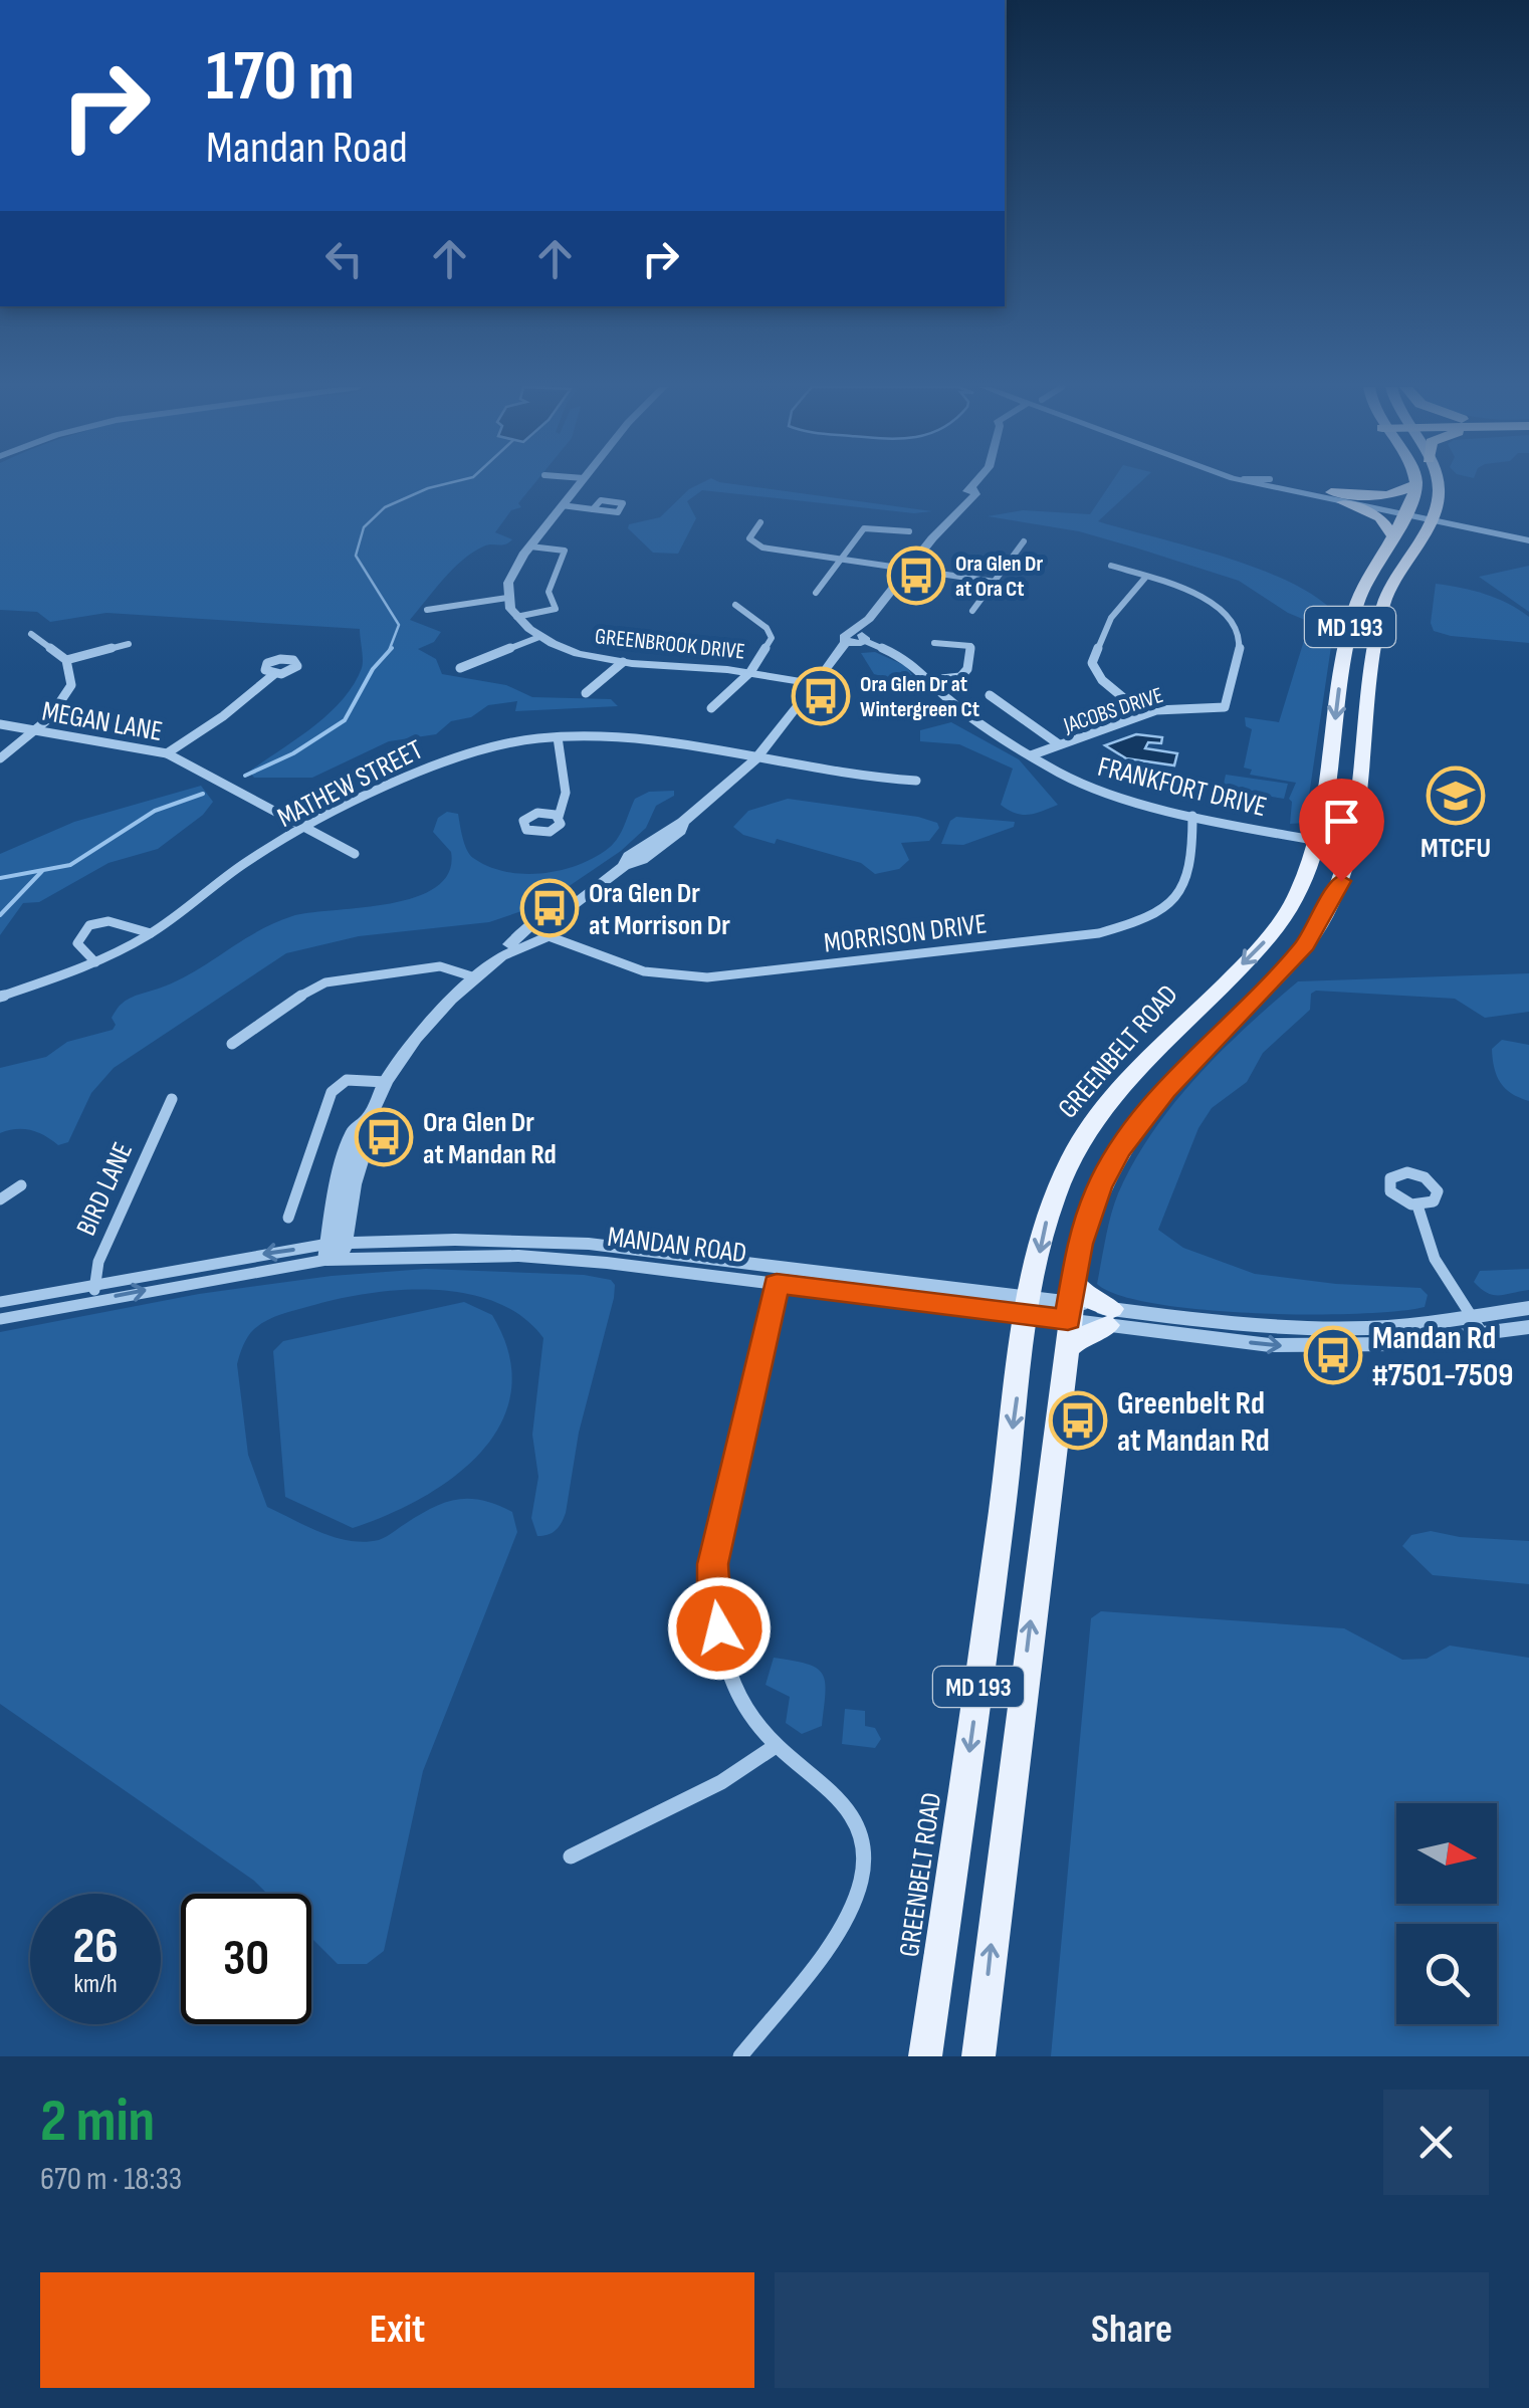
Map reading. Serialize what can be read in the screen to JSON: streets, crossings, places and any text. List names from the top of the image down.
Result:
{
  "streets": {
    "main road": ["MD 193", "GREENBELT ROAD"],
    "street": [
      "GREENBROOK DRIVE",
      "JACOBS DRIVE",
      "MEGAN LANE",
      "MATHEW STREET",
      "FRANKFORT DRIVE",
      "MORRISON DRIVE",
      "BIRD LANE",
      "MANDAN ROAD"
    ]
  },
  "crossings": [
    ["MD 193", "FRANKFORT DRIVE"],
    ["MD 193", "MANDAN ROAD"],
    ["JACOBS DRIVE", "FRANKFORT DRIVE"],
    ["MEGAN LANE", "MATHEW STREET"],
    ["FRANKFORT DRIVE", "MORRISON DRIVE"],
    ["FRANKFORT DRIVE", "GREENBELT ROAD"],
    ["GREENBELT ROAD", "MANDAN ROAD"],
    ["BIRD LANE", "MANDAN ROAD"]
  ],
  "places": {
    "bus stop": [
      "Ora Glen Dr at Ora Ct",
      "Ora Glen Dr at Wintergreen Ct",
      "Ora Glen Dr at Morrison Dr",
      "Ora Glen Dr at Mandan Rd",
      "Mandan Rd #7501-7509",
      "Greenbelt Rd at Mandan Rd"
    ],
    "school or university": ["MTCFU"]
  },
  "north": "right",
  "page": {
    "turn": ["170 m", "Mandan Road"],
    "speed": "26 km/h",
    "limit": "30",
    "heading": ["2 min", "670 m · 18:33"],
    "buttons": ["Exit", "Share"]
  }
}
